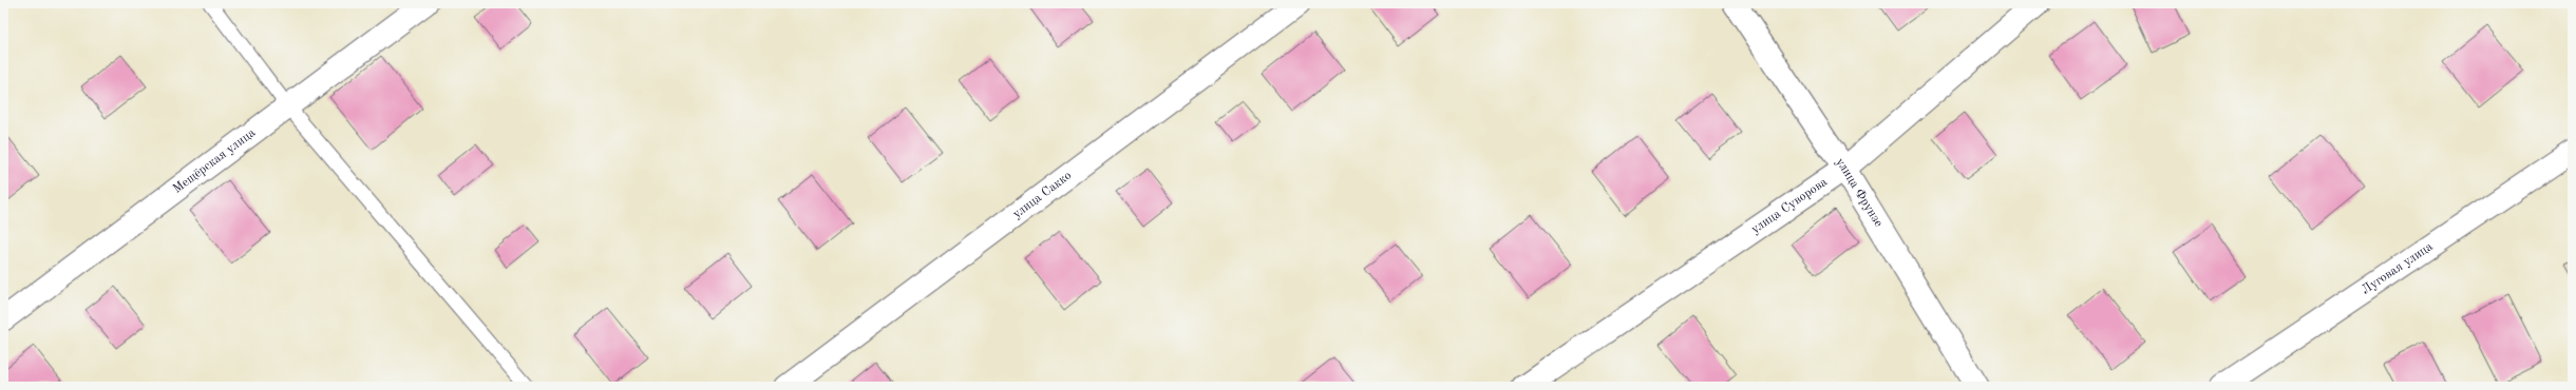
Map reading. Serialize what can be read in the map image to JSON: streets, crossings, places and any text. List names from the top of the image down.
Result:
{
  "streets": {
    "street": [
      "Мещёрская улица",
      "улица Фрунзе",
      "улица Сакко",
      "улица Суворова",
      "Луговая улица"
    ]
  },
  "crossings": [
    ["улица Фрунзе", "улица Суворова"]
  ]
}
